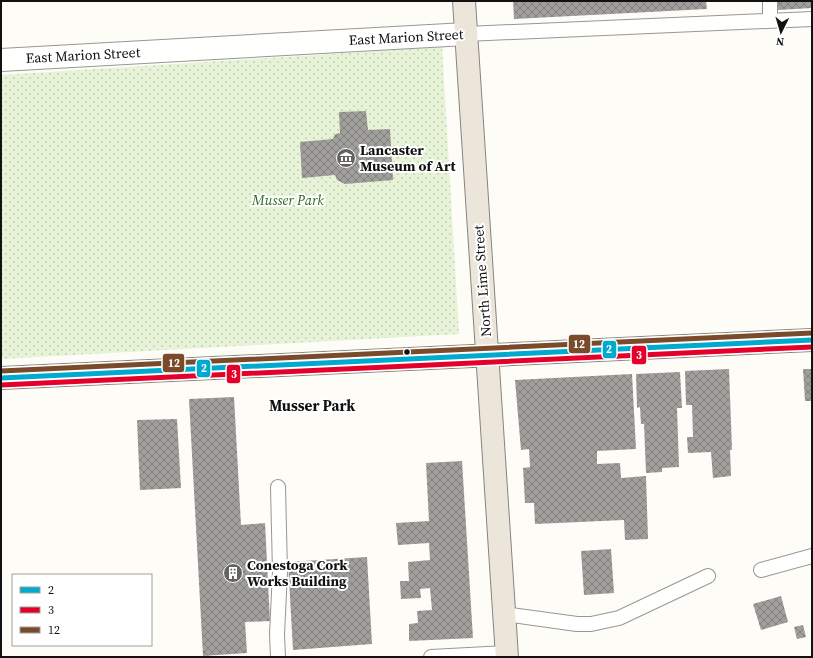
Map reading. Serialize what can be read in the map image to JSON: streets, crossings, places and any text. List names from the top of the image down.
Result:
{
  "streets": {
    "highway": ["North Lime Street"],
    "street": ["East Marion Street"]
  },
  "crossings": [
    ["East Marion Street", "North Lime Street"]
  ],
  "districts": ["Musser Park"],
  "parks": ["Musser Park"],
  "places": {
    "museum": ["Lancaster Museum of Art"],
    "building": ["Conestoga Cork Works Building"]
  },
  "lines": ["transit line 12", "transit line 2", "transit line 3"],
  "legend": ["2", "3", "12"],
  "north": "bottom"
}
